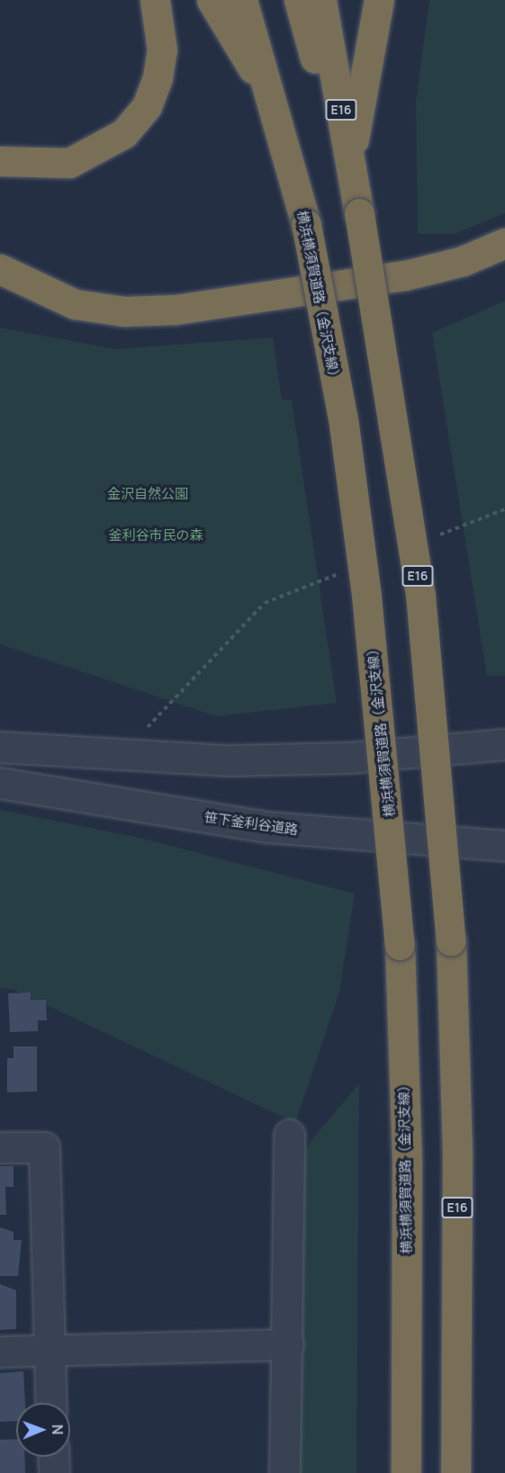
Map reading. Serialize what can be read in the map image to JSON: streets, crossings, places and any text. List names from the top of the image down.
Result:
{
  "streets": {
    "highway": ["E16", "横浜横須賀道路（金沢支線）"],
    "street": ["笹下釜利谷道路"]
  },
  "parks": ["金沢自然公園", "釜利谷市民の森"],
  "north": "right"
}
